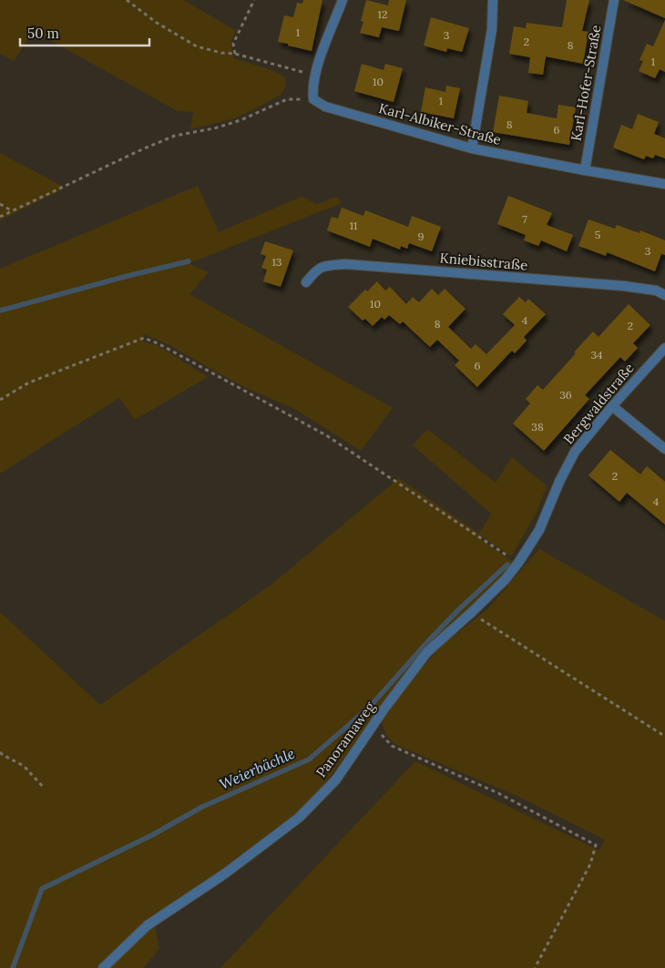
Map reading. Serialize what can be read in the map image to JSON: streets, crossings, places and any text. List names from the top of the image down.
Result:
{
  "streets": {
    "street": [
      "Karl-Hofer-Straße",
      "Karl-Albiker-Straße",
      "Kniebisstraße",
      "Bergwaldstraße",
      "Panoramaweg"
    ]
  },
  "crossings": [
    ["Karl-Hofer-Straße", "Karl-Albiker-Straße"],
    ["Bergwaldstraße", "Panoramaweg"]
  ],
  "water": ["Weierbächle"],
  "house_numbers": [
    "12",
    "1",
    "3",
    "2",
    "8",
    "1",
    "10",
    "1",
    "8",
    "6",
    "7",
    "11",
    "5",
    "9",
    "3",
    "13",
    "10",
    "4",
    "8",
    "2",
    "34",
    "6",
    "36",
    "38",
    "2",
    "4"
  ],
  "scale_bar": "50 m"
}
